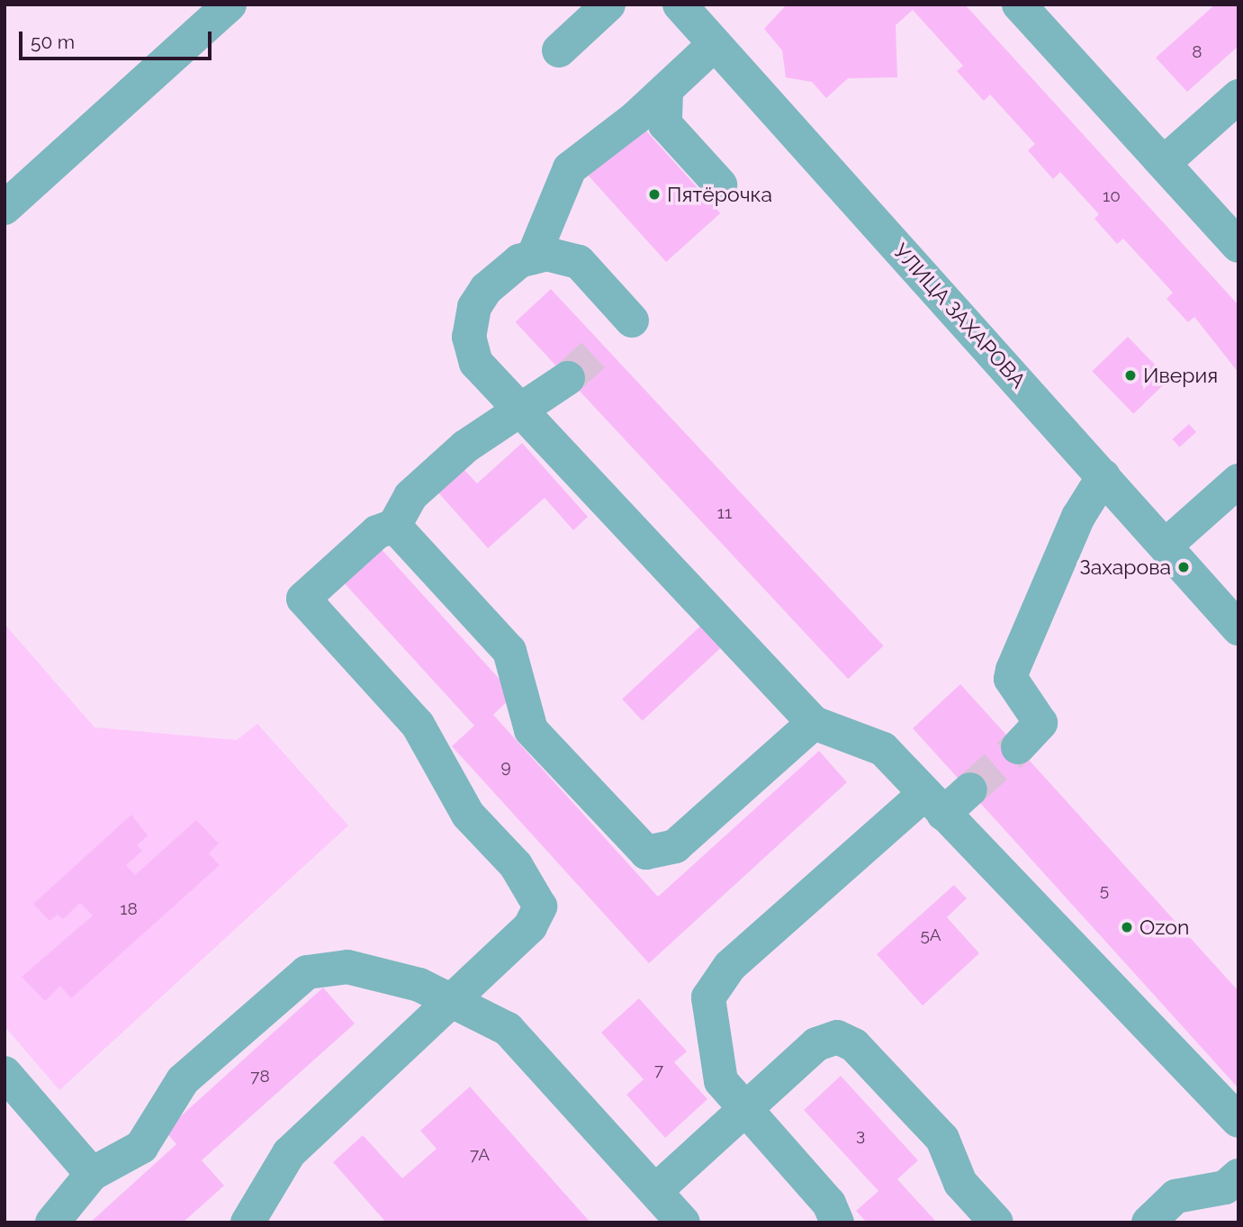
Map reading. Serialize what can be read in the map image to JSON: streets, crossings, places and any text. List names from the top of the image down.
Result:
{
  "streets": {
    "street": ["УЛИЦА ЗАХАРОВА"]
  },
  "places": [
    "Пятёрочка",
    "Иверия",
    "Захарова",
    "Ozon"
  ],
  "house_numbers": [
    "8",
    "10",
    "11",
    "9",
    "5",
    "18",
    "5А",
    "7",
    "78",
    "3",
    "7А"
  ],
  "scale_bar": "50 m"
}
